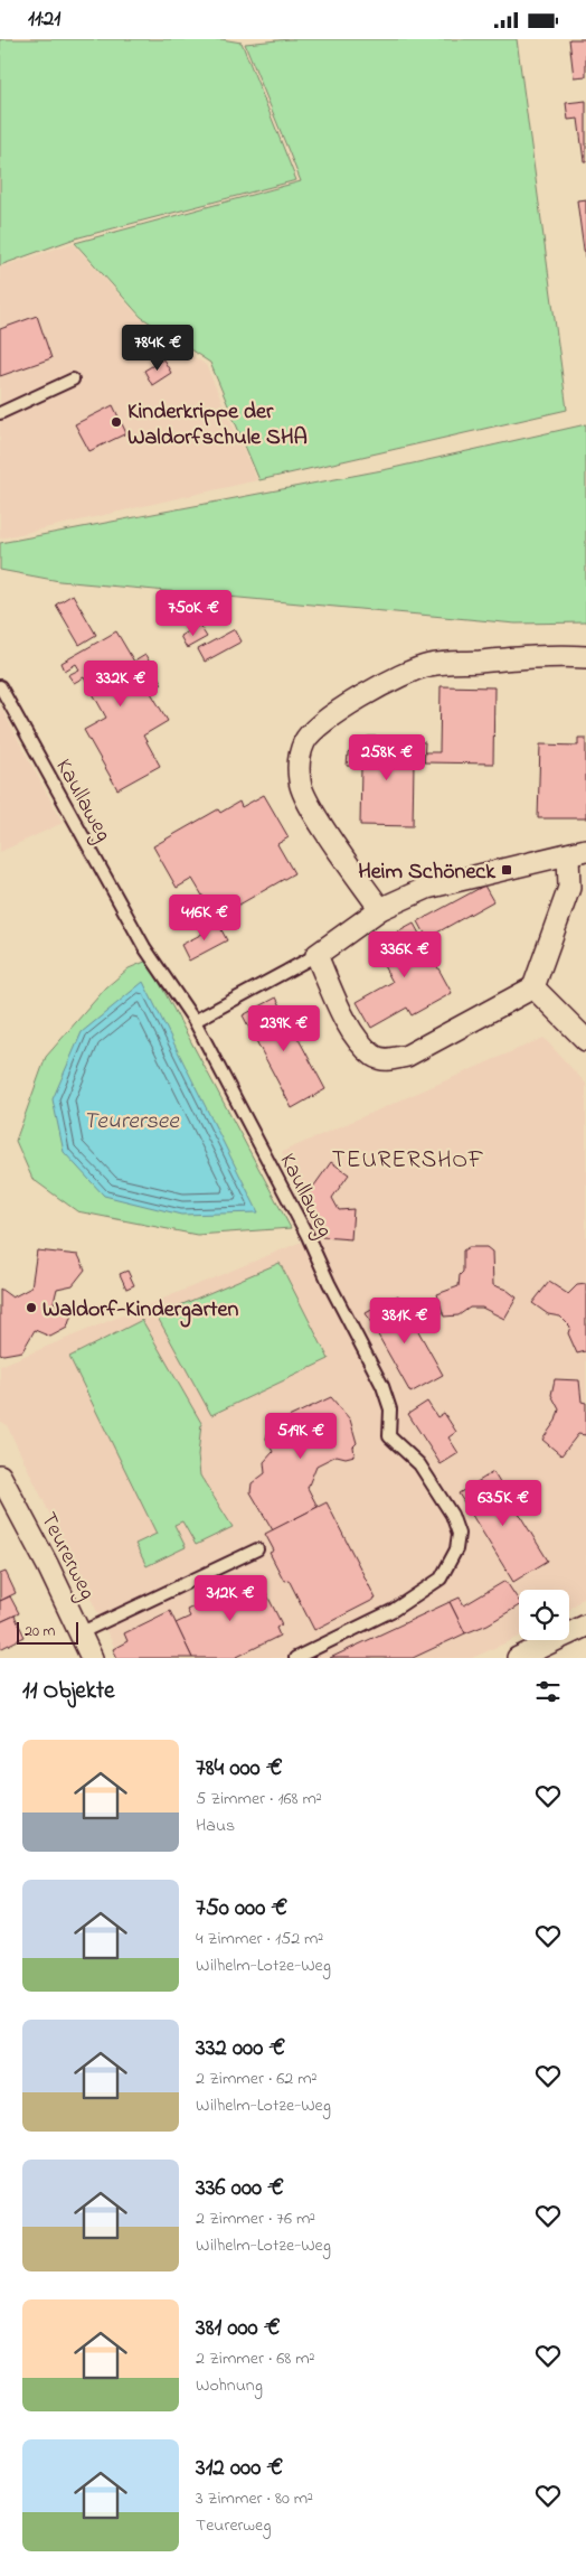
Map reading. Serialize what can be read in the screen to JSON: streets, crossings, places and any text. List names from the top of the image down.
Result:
{
  "streets": {
    "street": ["Teurerweg"],
    "lane": ["Kaullaweg"]
  },
  "districts": ["TEURERSHOF"],
  "water": ["Teurersee"],
  "places": {
    "other": ["Kinderkrippe der Waldorfschule SHA", "Waldorf-Kindergarten"],
    "transit": ["Heim Schöneck"]
  },
  "scale_bar": "20 m",
  "page": {
    "status": "11:21",
    "price": [
      "784K €",
      "750K €",
      "332K €",
      "258K €",
      "416K €",
      "336K €",
      "239K €",
      "381K €",
      "519K €",
      "635K €",
      "312K €"
    ],
    "scale": "20 m",
    "heading": "11 Objekte",
    "list": [
      {
        "name": "784 000 €",
        "note": "5 Zimmer · 168 m² · Haus"
      },
      {
        "name": "750 000 €",
        "note": "4 Zimmer · 152 m² · Wilhelm-Lotze-Weg"
      },
      {
        "name": "332 000 €",
        "note": "2 Zimmer · 62 m² · Wilhelm-Lotze-Weg"
      },
      {
        "name": "336 000 €",
        "note": "2 Zimmer · 76 m² · Wilhelm-Lotze-Weg"
      },
      {
        "name": "381 000 €",
        "note": "2 Zimmer · 68 m² · Wohnung"
      },
      {
        "name": "312 000 €",
        "note": "3 Zimmer · 80 m² · Teurerweg"
      }
    ]
  }
}
